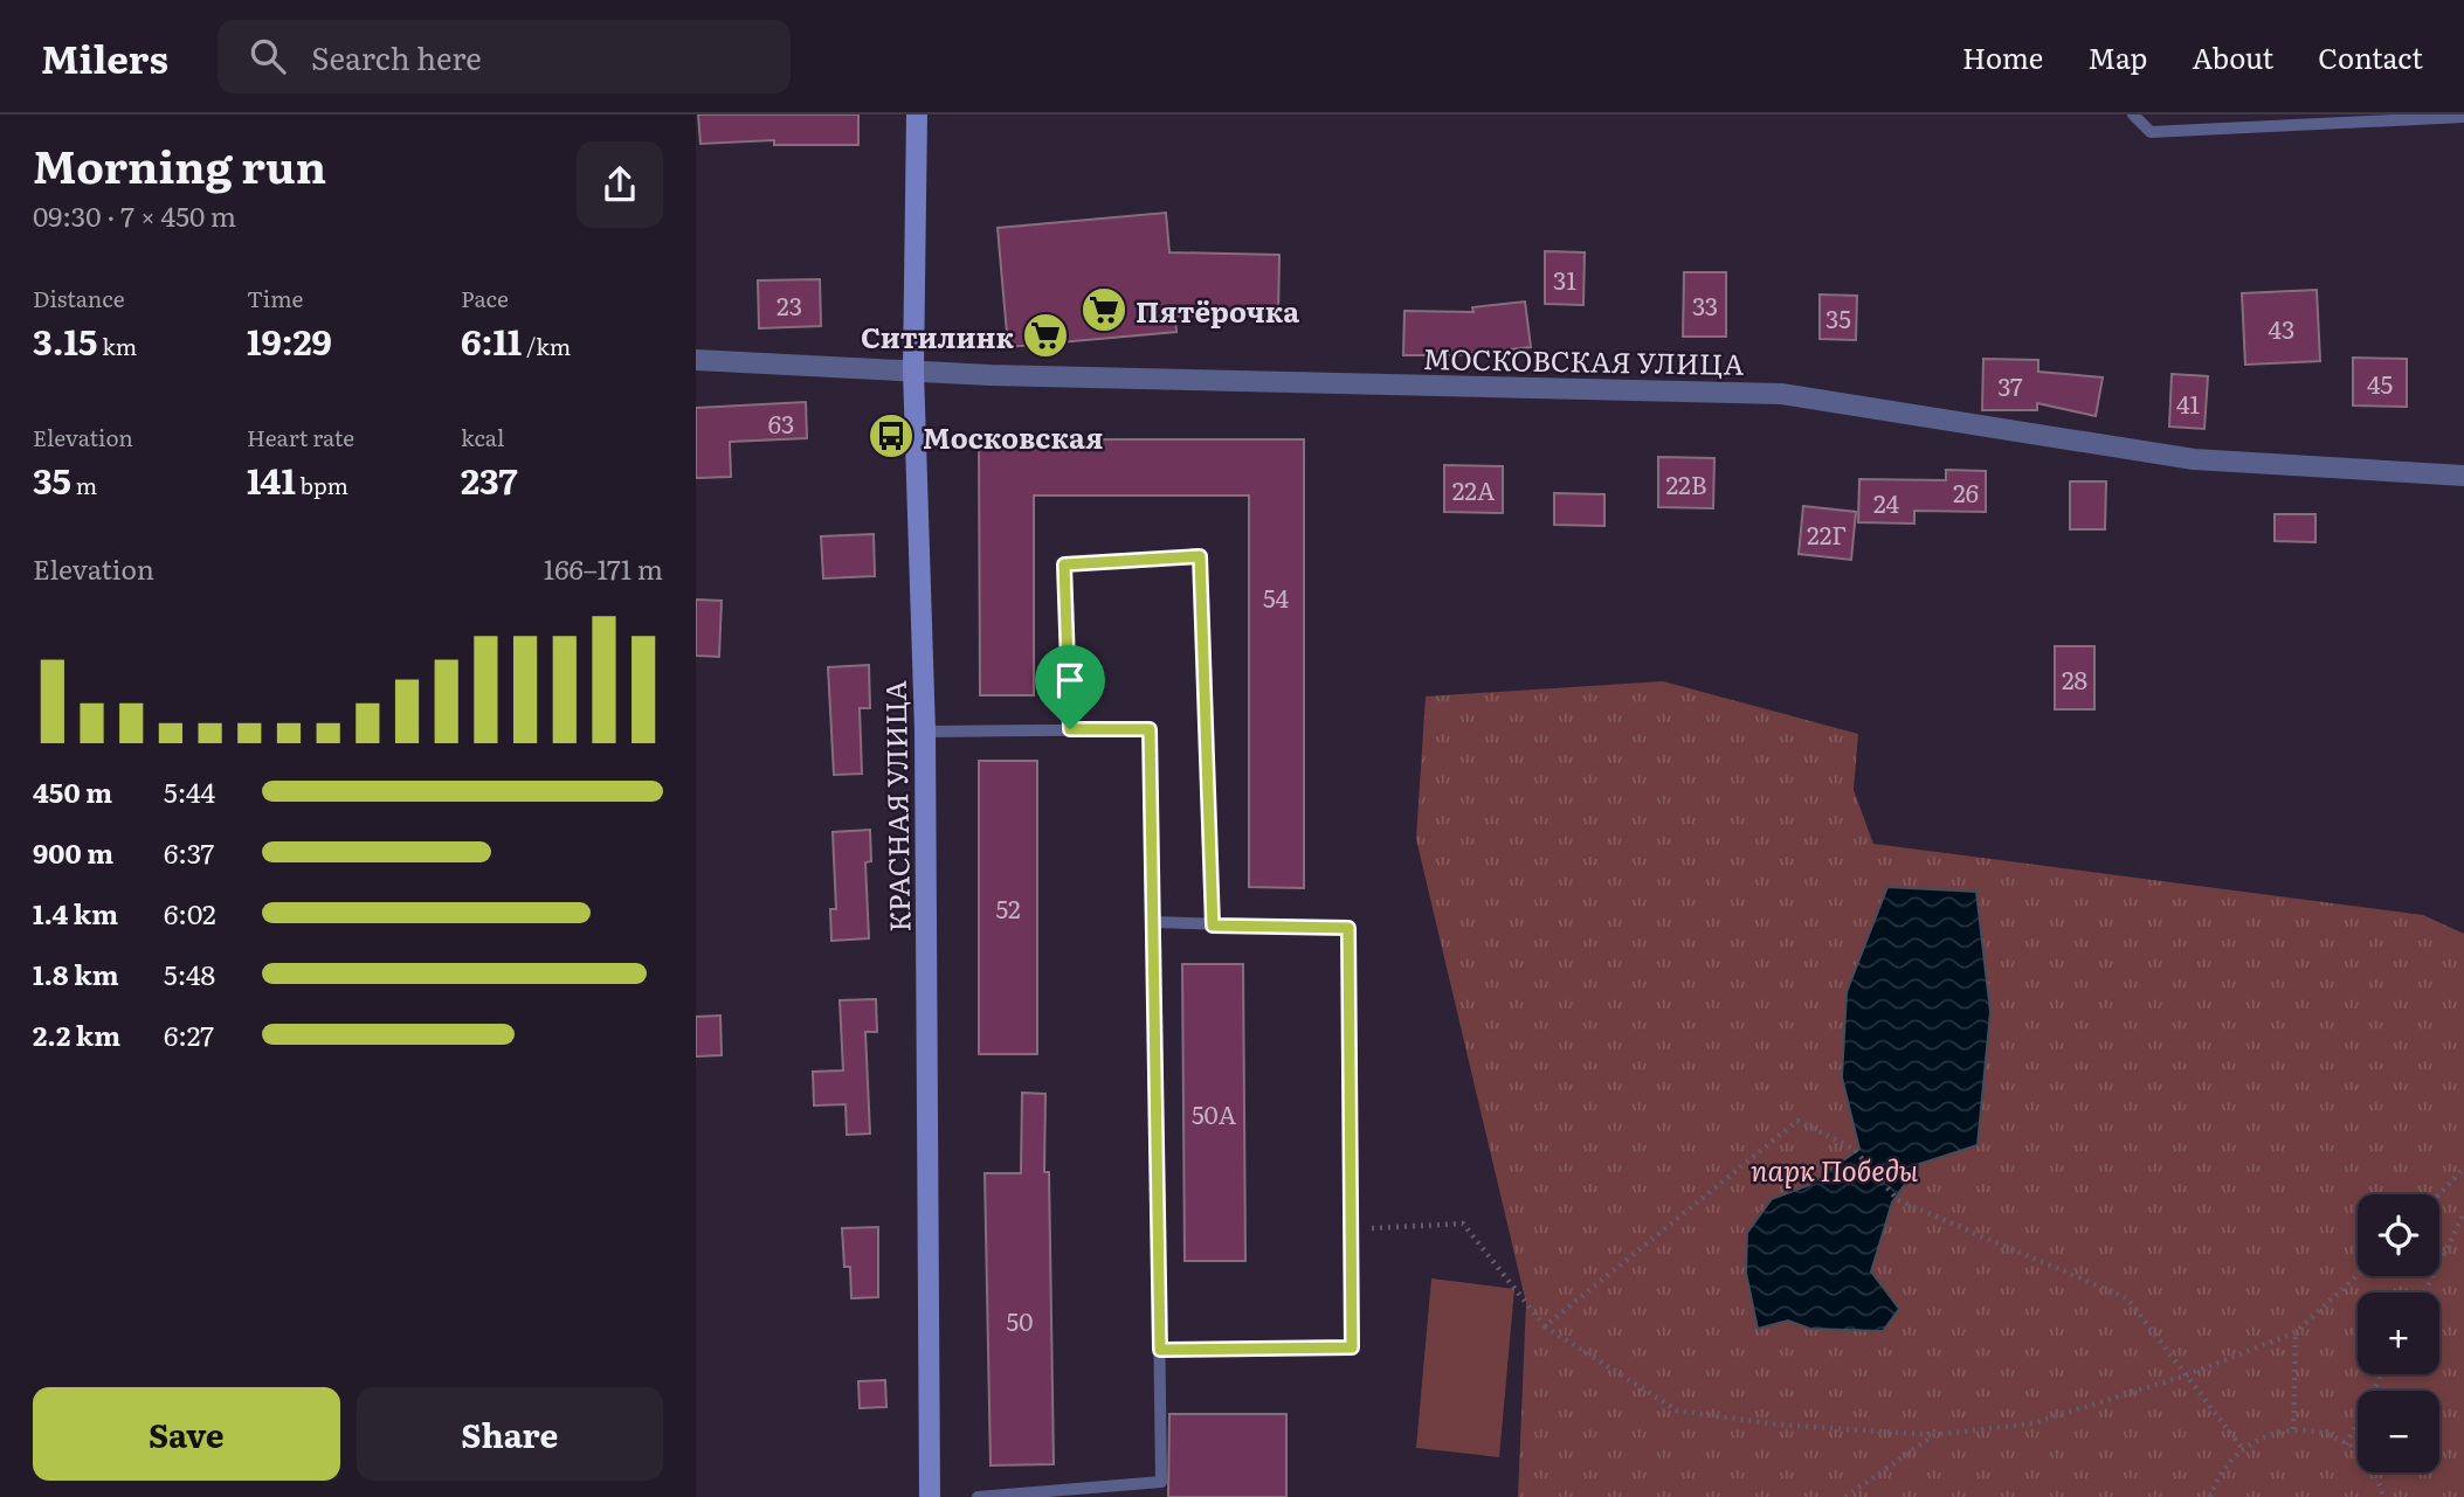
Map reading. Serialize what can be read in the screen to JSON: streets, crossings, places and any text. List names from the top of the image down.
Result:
{
  "streets": {
    "street": ["МОСКОВСКАЯ УЛИЦА", "КРАСНАЯ УЛИЦА"]
  },
  "crossings": [
    ["МОСКОВСКАЯ УЛИЦА", "КРАСНАЯ УЛИЦА"]
  ],
  "parks": ["парк Победы"],
  "places": {
    "supermarket": ["Пятёрочка", "Ситилинк"],
    "bus stop": ["Московская"]
  },
  "house_numbers": [
    "31",
    "23",
    "33",
    "35",
    "43",
    "45",
    "37",
    "41",
    "63",
    "22В",
    "22А",
    "26",
    "24",
    "22Г",
    "54",
    "28",
    "52",
    "50А",
    "50"
  ],
  "page": {
    "header": "Milers",
    "search": "Search here",
    "nav": [
      "Home",
      "Map",
      "About",
      "Contact"
    ],
    "heading": ["Morning run", "09:30 · 7 × 450 m"],
    "stats": [
      ["Distance", "3.15 km"],
      ["Time", "19:29"],
      ["Pace", "6:11 /km"],
      ["Elevation", "35 m"],
      ["Heart rate", "141 bpm"],
      ["kcal", "237"]
    ],
    "chart": ["Elevation", "166–171 m"],
    "list": [
      {
        "name": "450 m",
        "note": "5:44"
      },
      {
        "name": "900 m",
        "note": "6:37"
      },
      {
        "name": "1.4 km",
        "note": "6:02"
      },
      {
        "name": "1.8 km",
        "note": "5:48"
      },
      {
        "name": "2.2 km",
        "note": "6:27"
      }
    ],
    "map_buttons": ["+", "−"],
    "buttons": ["Save", "Share"]
  }
}
